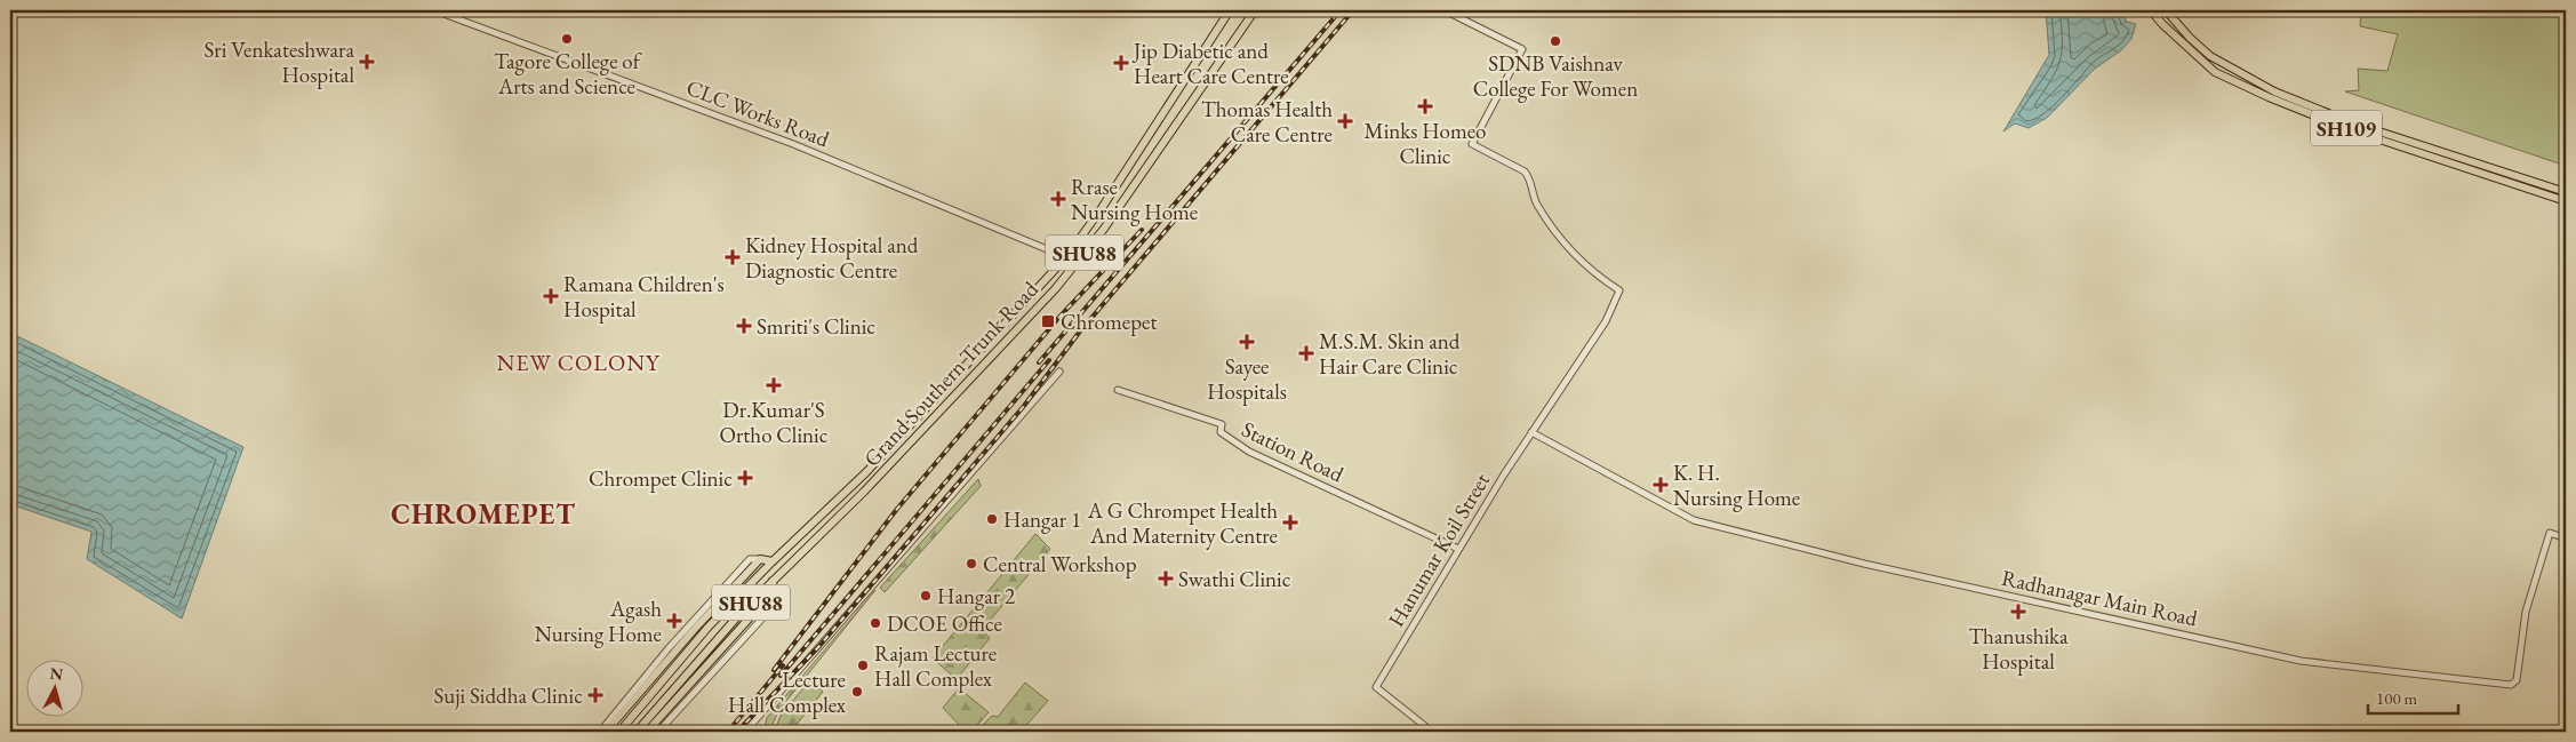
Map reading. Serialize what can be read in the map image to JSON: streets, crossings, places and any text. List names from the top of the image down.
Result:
{
  "streets": {
    "main road": ["SH109", "SHU88", "Grand Southern Trunk Road"],
    "street": [
      "CLC Works Road",
      "Station Road",
      "Hanumar Koil Street",
      "Radhanagar Main Road"
    ]
  },
  "crossings": [
    ["CLC Works Road", "Grand Southern Trunk Road"],
    ["Station Road", "Hanumar Koil Street"],
    ["Hanumar Koil Street", "Radhanagar Main Road"]
  ],
  "districts": ["NEW COLONY", "CHROMEPET"],
  "places": {
    "other": [
      "Tagore College of Arts and Science",
      "SDNB Vaishnav College For Women",
      "Hangar 1",
      "Central Workshop",
      "Hangar 2",
      "DCOE Office",
      "Rajam Lecture Hall Complex",
      "Lecture Hall Complex"
    ],
    "health": [
      "Sri Venkateshwara Hospital",
      "Jip Diabetic and Heart Care Centre",
      "Minks Homeo Clinic",
      "Thomas Health Care Centre",
      "Rrase Nursing Home",
      "Kidney Hospital and Diagnostic Centre",
      "Ramana Children's Hospital",
      "Smriti's Clinic",
      "Sayee Hospitals",
      "M.S.M. Skin and Hair Care Clinic",
      "Dr.Kumar'S Ortho Clinic",
      "Chrompet Clinic",
      "K. H. Nursing Home",
      "A G Chrompet Health And Maternity Centre",
      "Swathi Clinic",
      "Thanushika Hospital",
      "Agash Nursing Home",
      "Suji Siddha Clinic"
    ],
    "transit": ["Chromepet"]
  },
  "scale_bar": "100 m",
  "north": "top"
}
